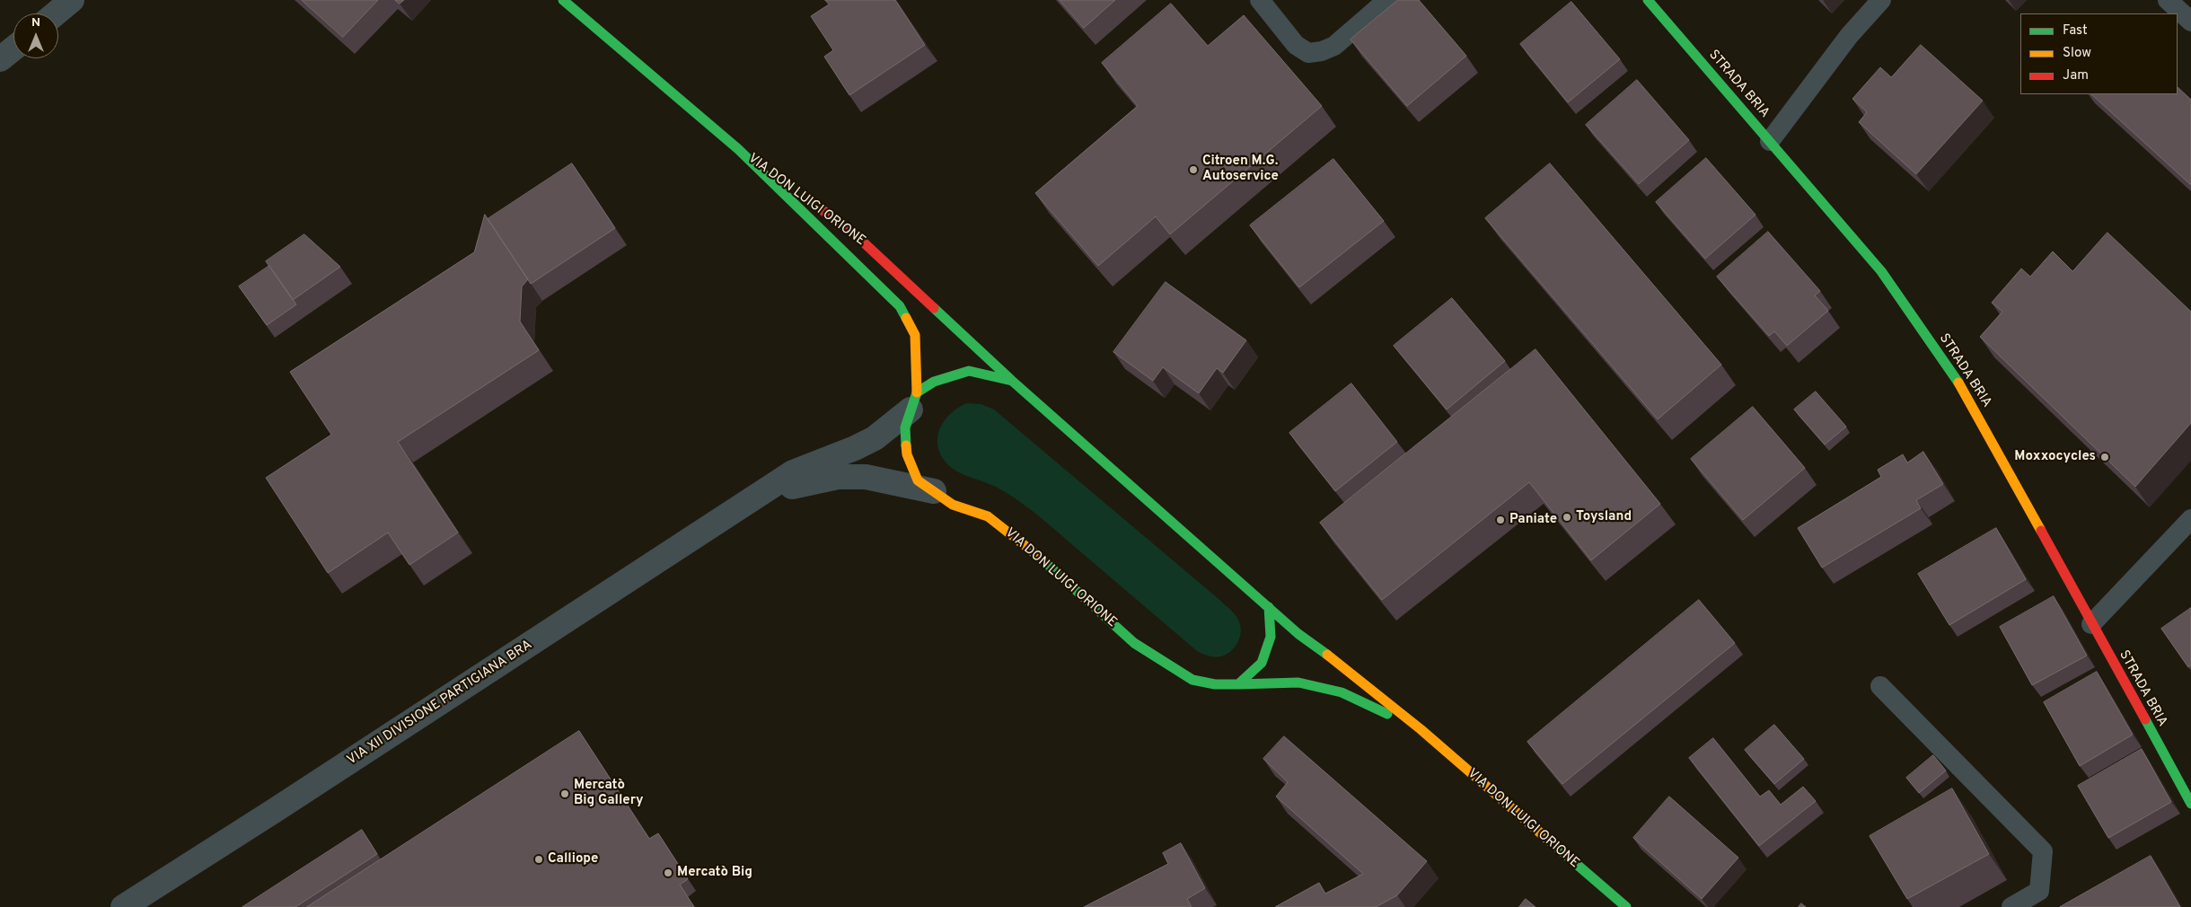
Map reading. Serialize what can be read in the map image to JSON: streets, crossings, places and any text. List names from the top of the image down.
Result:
{
  "streets": {
    "main road": ["STRADA BRIA", "VIA DON LUIGI ORIONE"],
    "street": ["VIA XII DIVISIONE PARTIGIANA BRA"]
  },
  "crossings": [
    ["VIA DON LUIGI ORIONE", "VIA XII DIVISIONE PARTIGIANA BRA"]
  ],
  "places": [
    "Citroen M.G. Autoservice",
    "Moxxocycles",
    "Toysland",
    "Paniate",
    "Mercatò Big Gallery",
    "Calliope",
    "Mercatò Big"
  ],
  "legend": ["Fast", "Slow", "Jam"],
  "north": "top"
}
